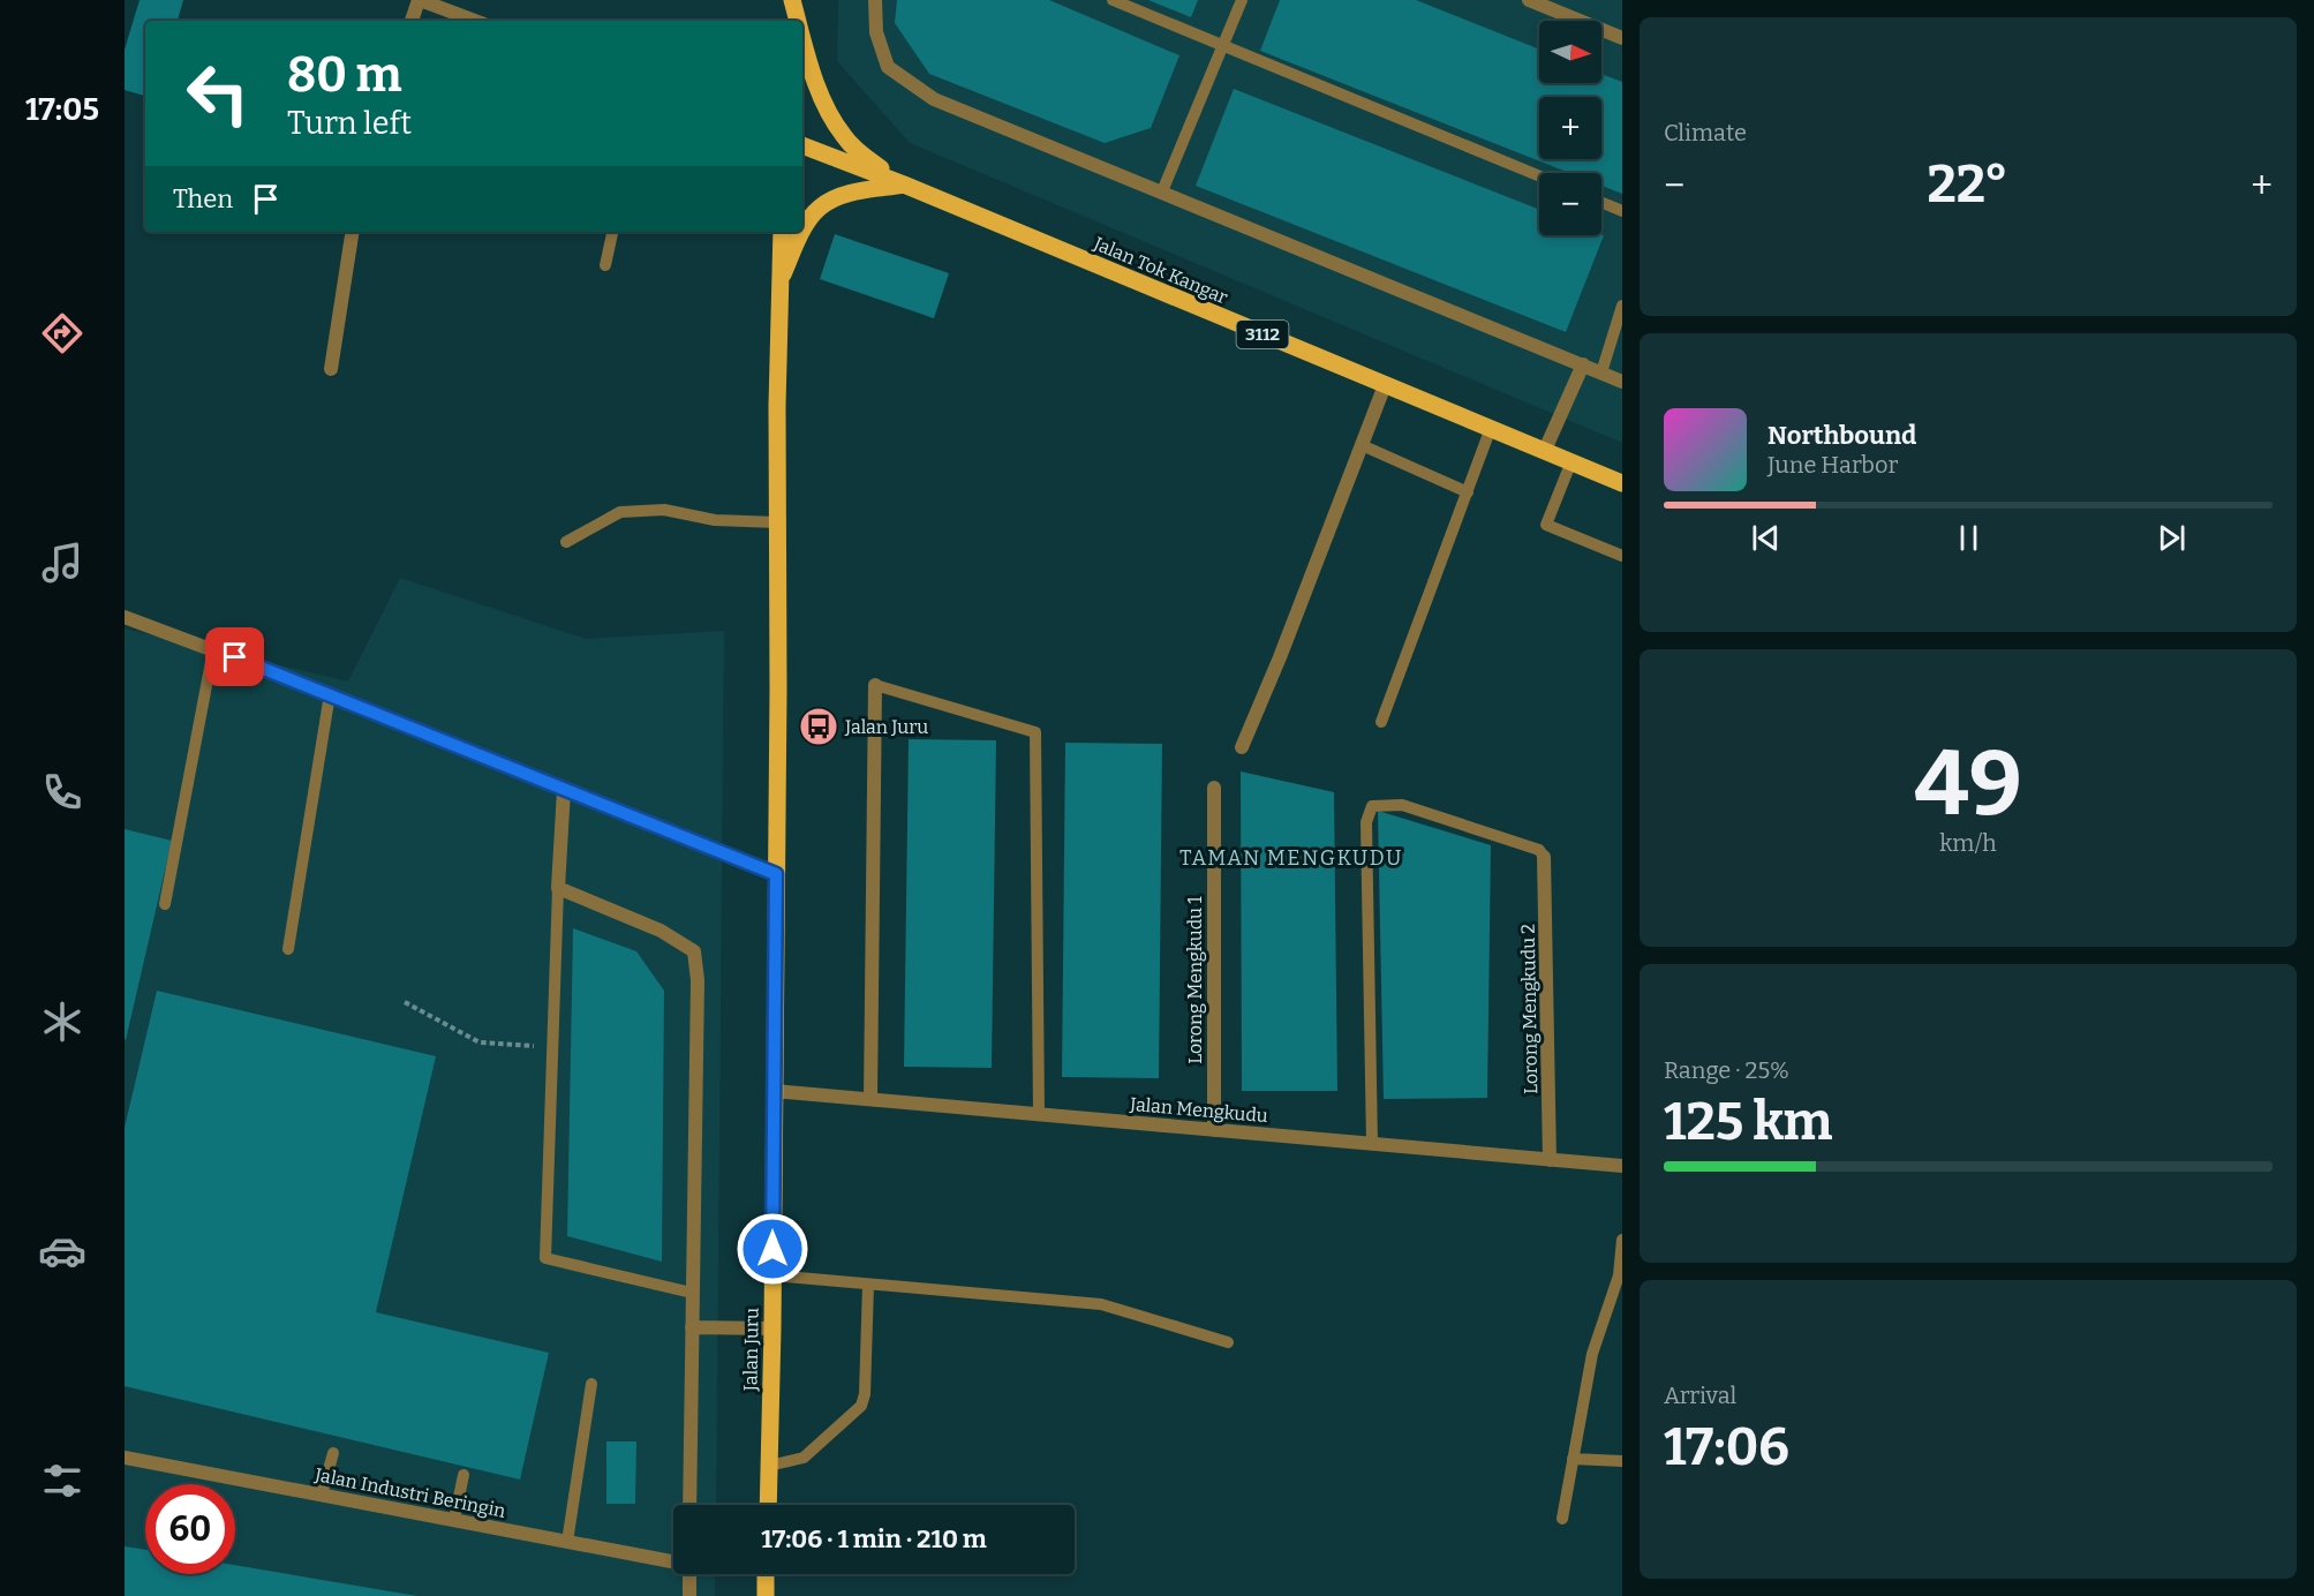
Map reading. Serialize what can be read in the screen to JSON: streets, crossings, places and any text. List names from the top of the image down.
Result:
{
  "streets": {
    "main road": ["Jalan Tok Kangar", "3112", "Jalan Juru"],
    "street": [
      "Lorong Mengkudu 1",
      "Lorong Mengkudu 2",
      "Jalan Mengkudu",
      "Jalan Industri Beringin"
    ]
  },
  "crossings": [
    ["Lorong Mengkudu 1", "Jalan Mengkudu"],
    ["Lorong Mengkudu 2", "Jalan Mengkudu"],
    ["Jalan Mengkudu", "Jalan Juru"]
  ],
  "districts": ["TAMAN MENGKUDU"],
  "places": {
    "bus stop": ["Jalan Juru"]
  },
  "north": "right",
  "page": {
    "tabs": "17:05",
    "tile": [
      "Climate",
      ["49", "km/h"],
      ["Range · 25%", "125 km"],
      ["Arrival", "17:06"]
    ],
    "map_buttons": ["+", "−"],
    "turn": ["80 m", "Turn left"],
    "heat": ["−", "22°", "+"],
    "then": "Then",
    "song": ["Northbound", "June Harbor"],
    "limit": "60",
    "trip": "17:06 · 1 min · 210 m"
  }
}
